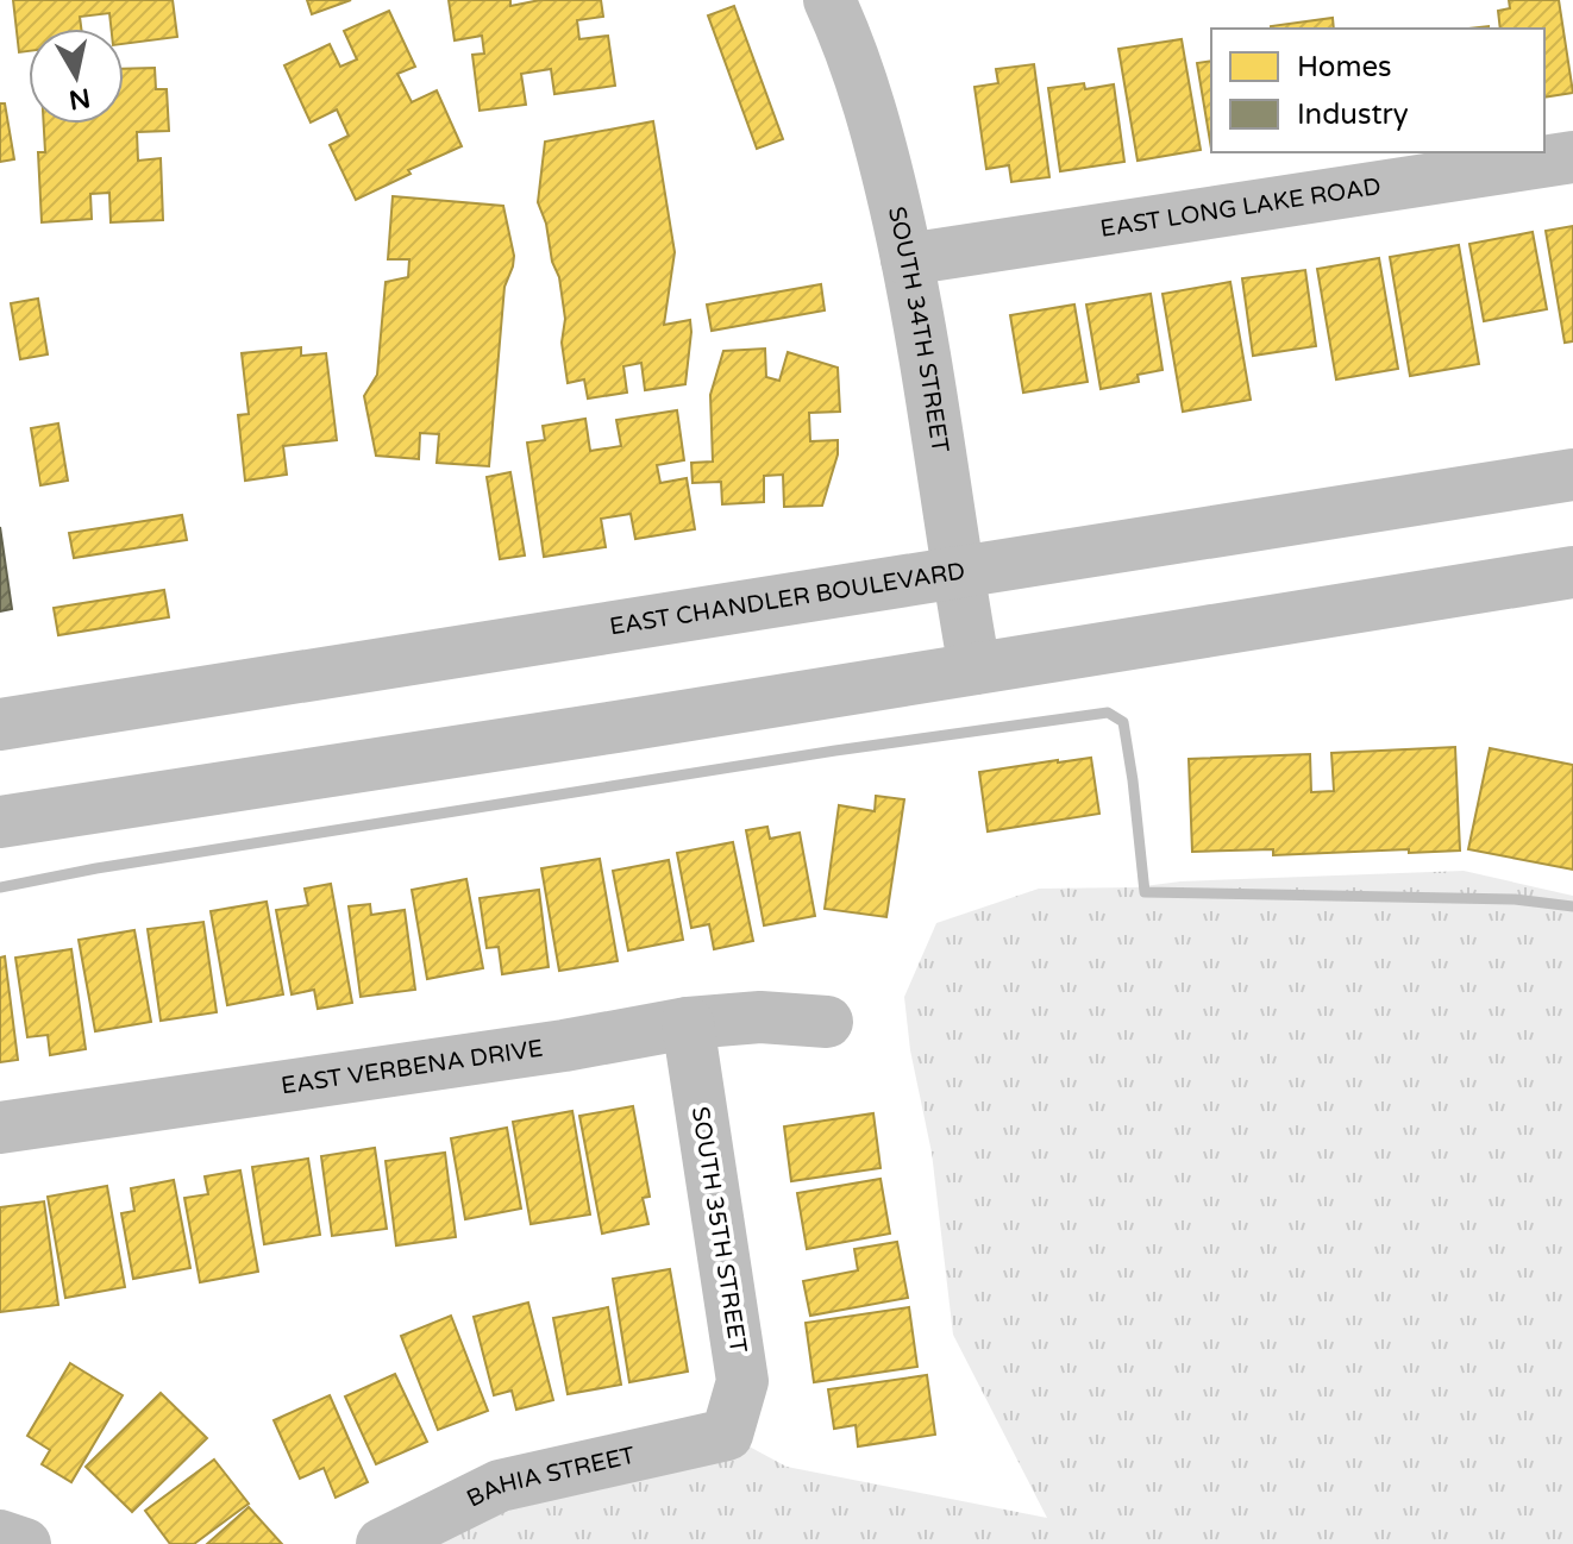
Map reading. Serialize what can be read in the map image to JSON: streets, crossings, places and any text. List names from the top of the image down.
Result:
{
  "streets": {
    "main road": [
      "EAST LONG LAKE ROAD",
      "SOUTH 34TH STREET",
      "EAST CHANDLER BOULEVARD",
      "EAST VERBENA DRIVE",
      "SOUTH 35TH STREET",
      "BAHIA STREET"
    ]
  },
  "crossings": [
    ["EAST LONG LAKE ROAD", "SOUTH 34TH STREET"],
    ["SOUTH 34TH STREET", "EAST CHANDLER BOULEVARD"],
    ["EAST VERBENA DRIVE", "SOUTH 35TH STREET"],
    ["SOUTH 35TH STREET", "BAHIA STREET"]
  ],
  "legend": ["Homes", "Industry"],
  "north": "bottom"
}
